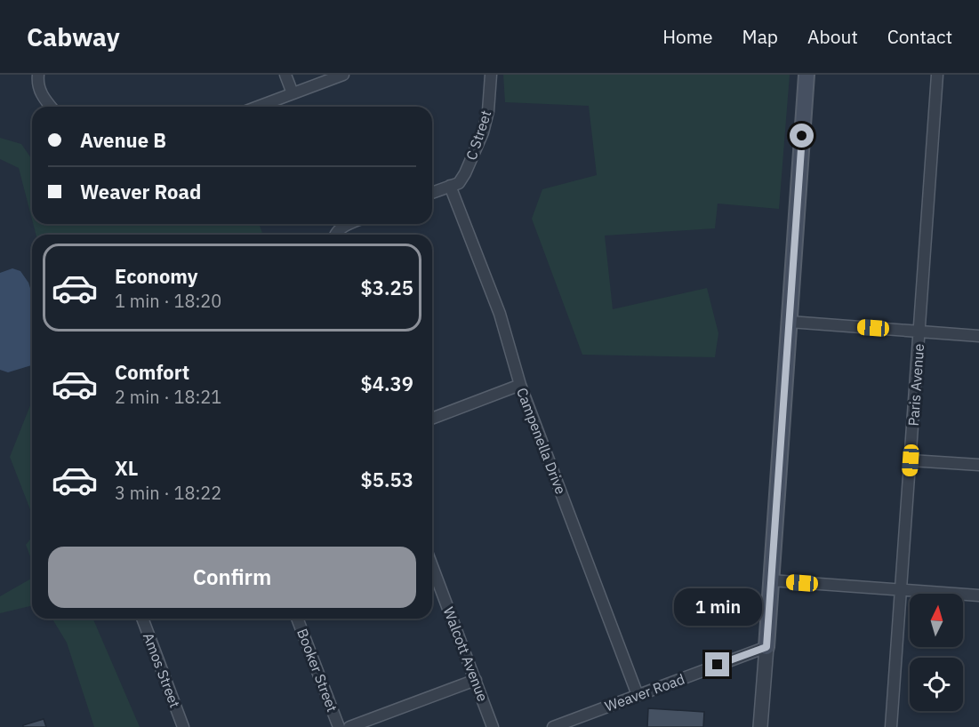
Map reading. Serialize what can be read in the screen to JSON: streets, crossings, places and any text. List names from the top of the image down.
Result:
{
  "streets": {
    "street": [
      "C Street",
      "Paris Avenue",
      "Campenella Drive",
      "Walcott Avenue",
      "Amos Street",
      "Booker Street",
      "Weaver Road"
    ]
  },
  "crossings": [
    ["C Street", "Campenella Drive"],
    ["Campenella Drive", "Weaver Road"]
  ],
  "north": "top",
  "page": {
    "header": "Cabway",
    "nav": [
      "Home",
      "Map",
      "About",
      "Contact"
    ],
    "banner": ["Avenue B", "Weaver Road"],
    "list": [
      {
        "name": "Economy",
        "note": "1 min · 18:20",
        "value": "$3.25"
      },
      {
        "name": "Comfort",
        "note": "2 min · 18:21",
        "value": "$4.39"
      },
      {
        "name": "XL",
        "note": "3 min · 18:22",
        "value": "$5.53"
      }
    ],
    "buttons": "Confirm",
    "bubble": "1 min"
  }
}
